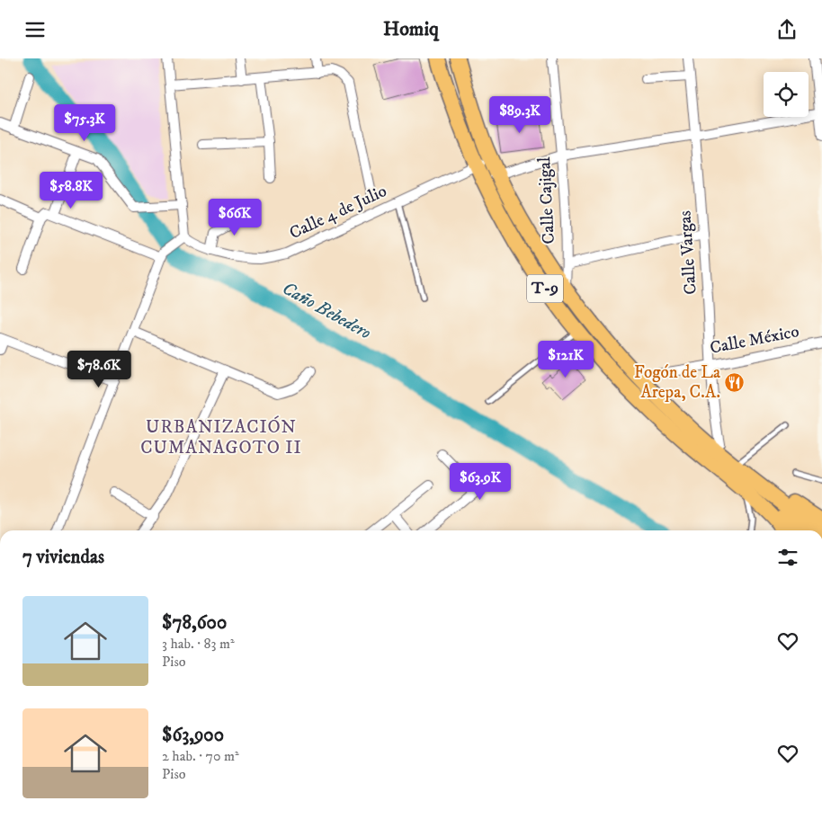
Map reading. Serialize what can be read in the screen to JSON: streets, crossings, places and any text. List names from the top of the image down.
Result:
{
  "streets": {
    "main road": ["T-9"],
    "street": [
      "Calle Cajigal",
      "Calle 4 de Julio",
      "Calle Vargas",
      "Calle México"
    ]
  },
  "crossings": [
    ["Calle Cajigal", "T-9"],
    ["Calle 4 de Julio", "T-9"],
    ["Calle Vargas", "T-9"],
    ["Calle Vargas", "Calle México"],
    ["T-9", "Calle México"]
  ],
  "districts": ["URBANIZACIÓN CUMANAGOTO II"],
  "water": ["Caño Bebedero"],
  "places": {
    "restaurant": ["Fogón de La Arepa, C.A."]
  },
  "page": {
    "header": "Homiq",
    "price": [
      "$89.3K",
      "$75.3K",
      "$58.8K",
      "$66K",
      "$121K",
      "$78.6K",
      "$63.9K"
    ],
    "heading": "7 viviendas",
    "list": [
      {
        "name": "$78,600",
        "note": "3 hab. · 83 m² · Piso"
      },
      {
        "name": "$63,900",
        "note": "2 hab. · 70 m² · Piso"
      }
    ]
  }
}
